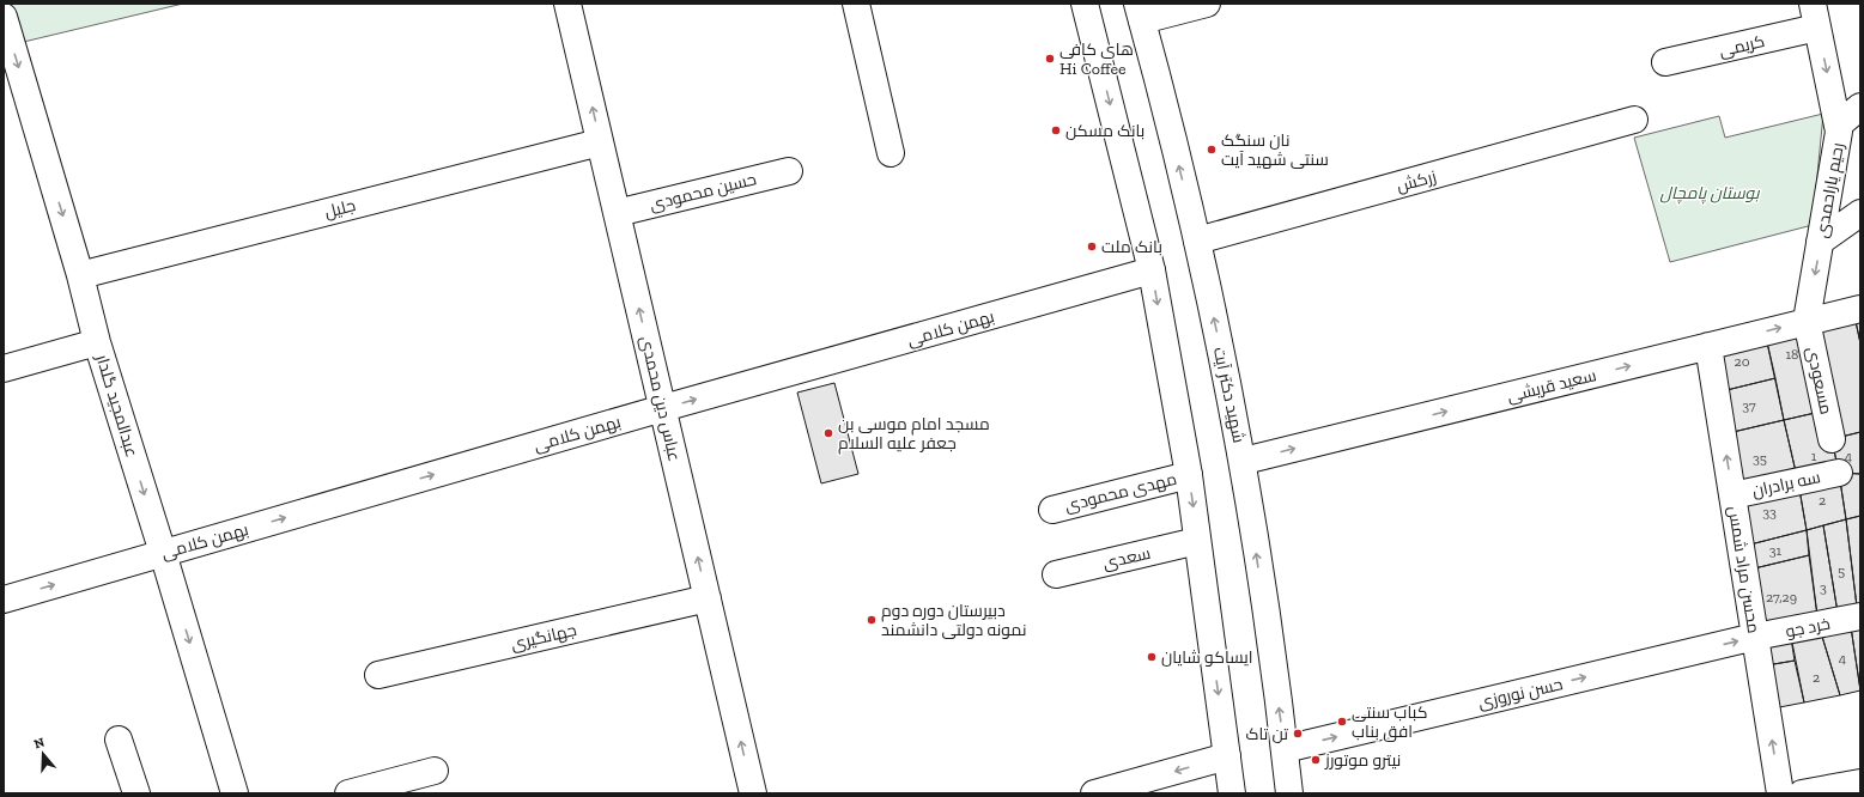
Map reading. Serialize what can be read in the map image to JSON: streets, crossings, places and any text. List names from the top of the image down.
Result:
{
  "streets": {
    "street": [
      "کریمی",
      "زرکش",
      "رحیم یاراحمدی",
      "حسین محمودی",
      "جلیل",
      "بهمن کلامی",
      "مسعودی",
      "سعید قریشی",
      "شهید دکتر آیت",
      "عباس دین محمدی",
      "عبدالمجید گلدار",
      "سه برادران",
      "مهدی محمودی",
      "سعدی",
      "محسن مراد شمس",
      "خرد جو",
      "جهانگیری",
      "حسن نوروزی"
    ]
  },
  "crossings": [
    ["کریمی", "رحیم یاراحمدی"],
    ["زرکش", "شهید دکتر آیت"],
    ["رحیم یاراحمدی", "مسعودی"],
    ["رحیم یاراحمدی", "سعید قریشی"],
    ["حسین محمودی", "عباس دین محمدی"],
    ["جلیل", "عباس دین محمدی"],
    ["جلیل", "عبدالمجید گلدار"],
    ["بهمن کلامی", "عباس دین محمدی"],
    ["بهمن کلامی", "عبدالمجید گلدار"],
    ["مسعودی", "سعید قریشی"],
    ["سعید قریشی", "شهید دکتر آیت"],
    ["سعید قریشی", "محسن مراد شمس"],
    ["شهید دکتر آیت", "حسن نوروزی"],
    ["عباس دین محمدی", "جهانگیری"],
    ["سه برادران", "محسن مراد شمس"],
    ["محسن مراد شمس", "خرد جو"],
    ["محسن مراد شمس", "حسن نوروزی"],
    ["خرد جو", "حسن نوروزی"]
  ],
  "one_way": [
    "رحیم یاراحمدی",
    "بهمن کلامی",
    "سعید قریشی",
    "عباس دین محمدی",
    "عبدالمجید گلدار",
    "محسن مراد شمس",
    "حسن نوروزی"
  ],
  "parks": ["بوستان پامچال"],
  "places": [
    "های کافی Hi Coffee",
    "بانک مسکن",
    "نان سنگک سنتی شهید آیت",
    "بانک ملت",
    "مسجد امام موسی بن جعفر علیه السلام",
    "دبیرستان دوره دوم نمونه دولتی دانشمند",
    "ایساکو شایان",
    "کباب سنتی افق بناب",
    "تن تاک",
    "نیترو موتورز"
  ],
  "house_numbers": [
    "18",
    "20",
    "37",
    "1",
    "4",
    "35",
    "2",
    "33",
    "31",
    "5",
    "3",
    "27,29",
    "4",
    "2"
  ],
  "north": "top"
}
